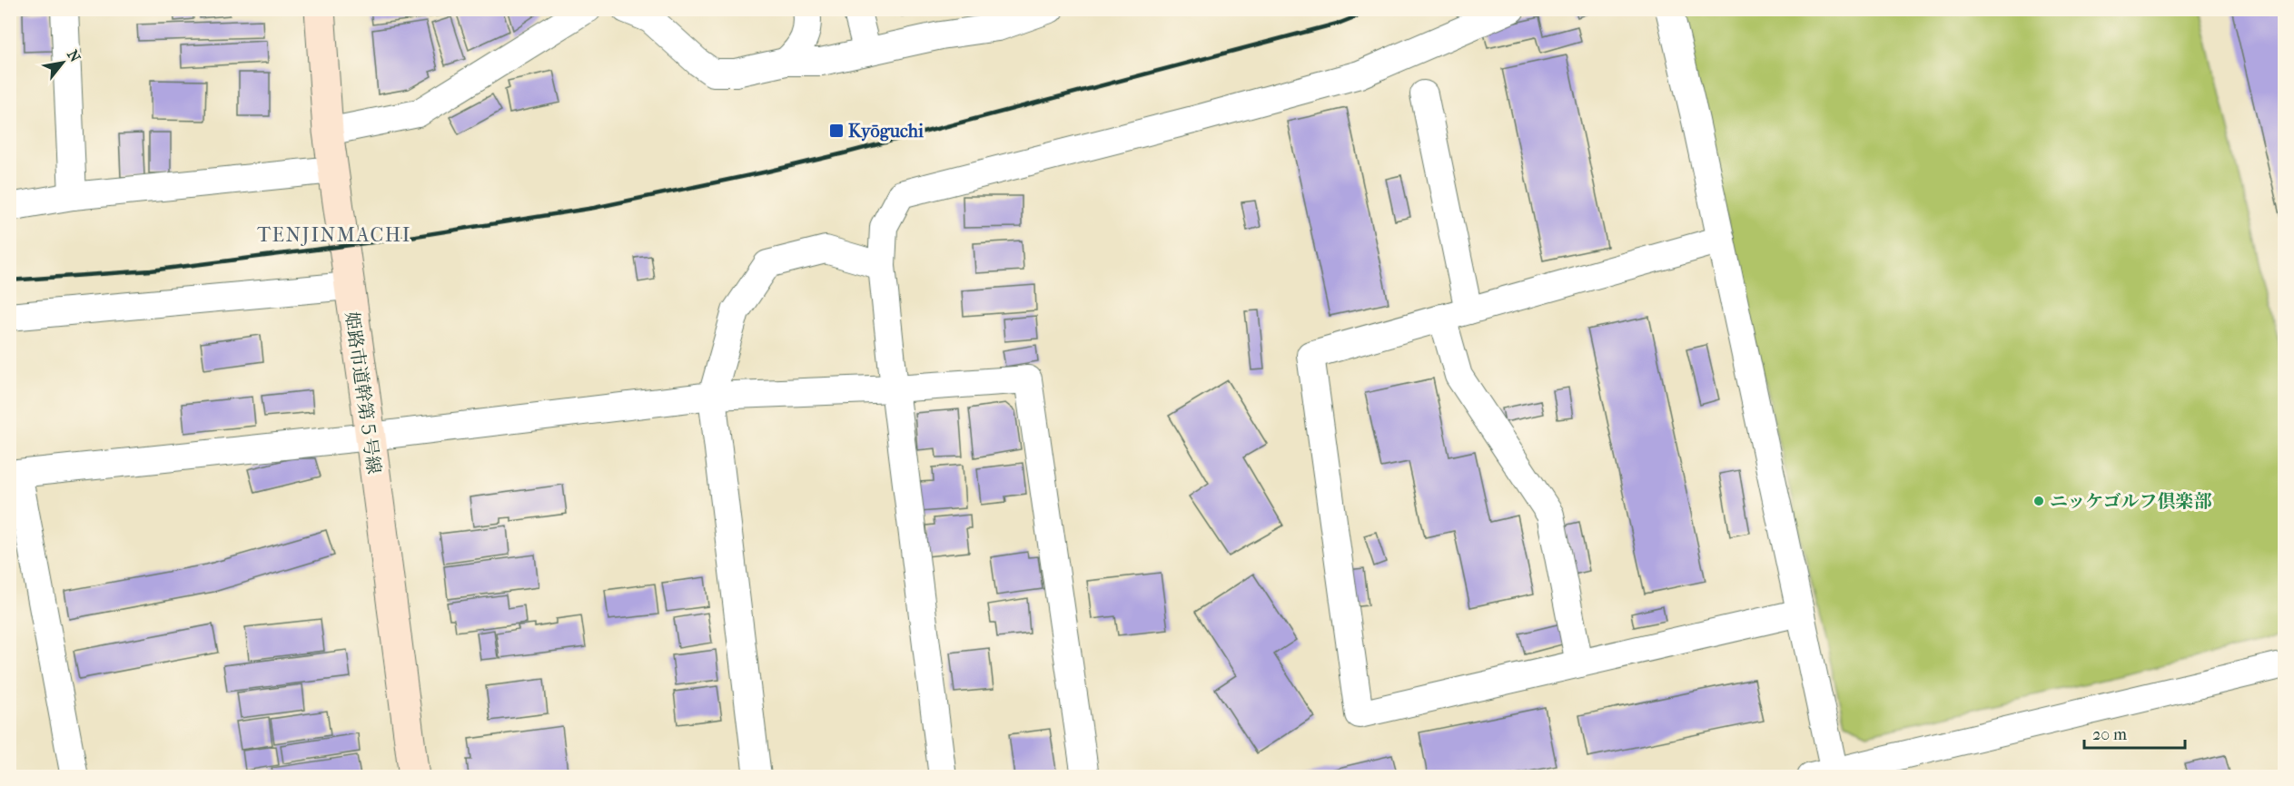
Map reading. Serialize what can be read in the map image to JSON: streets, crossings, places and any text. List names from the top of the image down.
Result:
{
  "streets": {
    "street": ["姫路市道幹第５号線"]
  },
  "districts": ["TENJINMACHI"],
  "places": {
    "transit": ["Kyōguchi"],
    "other": ["ニッケゴルフ倶楽部"]
  },
  "scale_bar": "20 m",
  "north": "top right"
}
